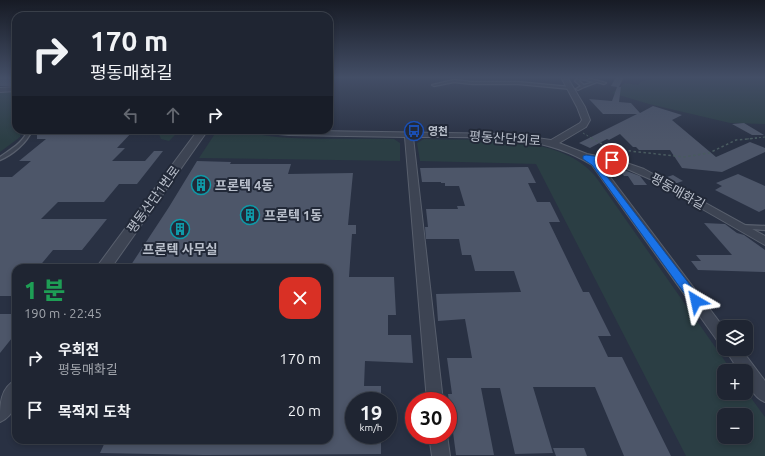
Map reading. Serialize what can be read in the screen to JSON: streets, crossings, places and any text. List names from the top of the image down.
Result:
{
  "streets": {
    "street": ["평동산단외로", "평동매화길", "평동산단1번로"]
  },
  "crossings": [
    ["평동산단외로", "평동매화길"]
  ],
  "places": {
    "bus stop": ["영천"],
    "building": ["프론텍 4동", "프론텍 1동", "프론텍 사무실"]
  },
  "page": {
    "turn": ["170 m", "평동매화길"],
    "heading": ["1 분", "190 m · 22:45"],
    "map_buttons": ["+", "−"],
    "list": [
      {
        "name": "우회전",
        "note": "평동매화길",
        "value": "170 m"
      },
      {
        "name": "목적지 도착",
        "value": "20 m"
      }
    ],
    "speed": "19 km/h",
    "limit": "30"
  }
}
